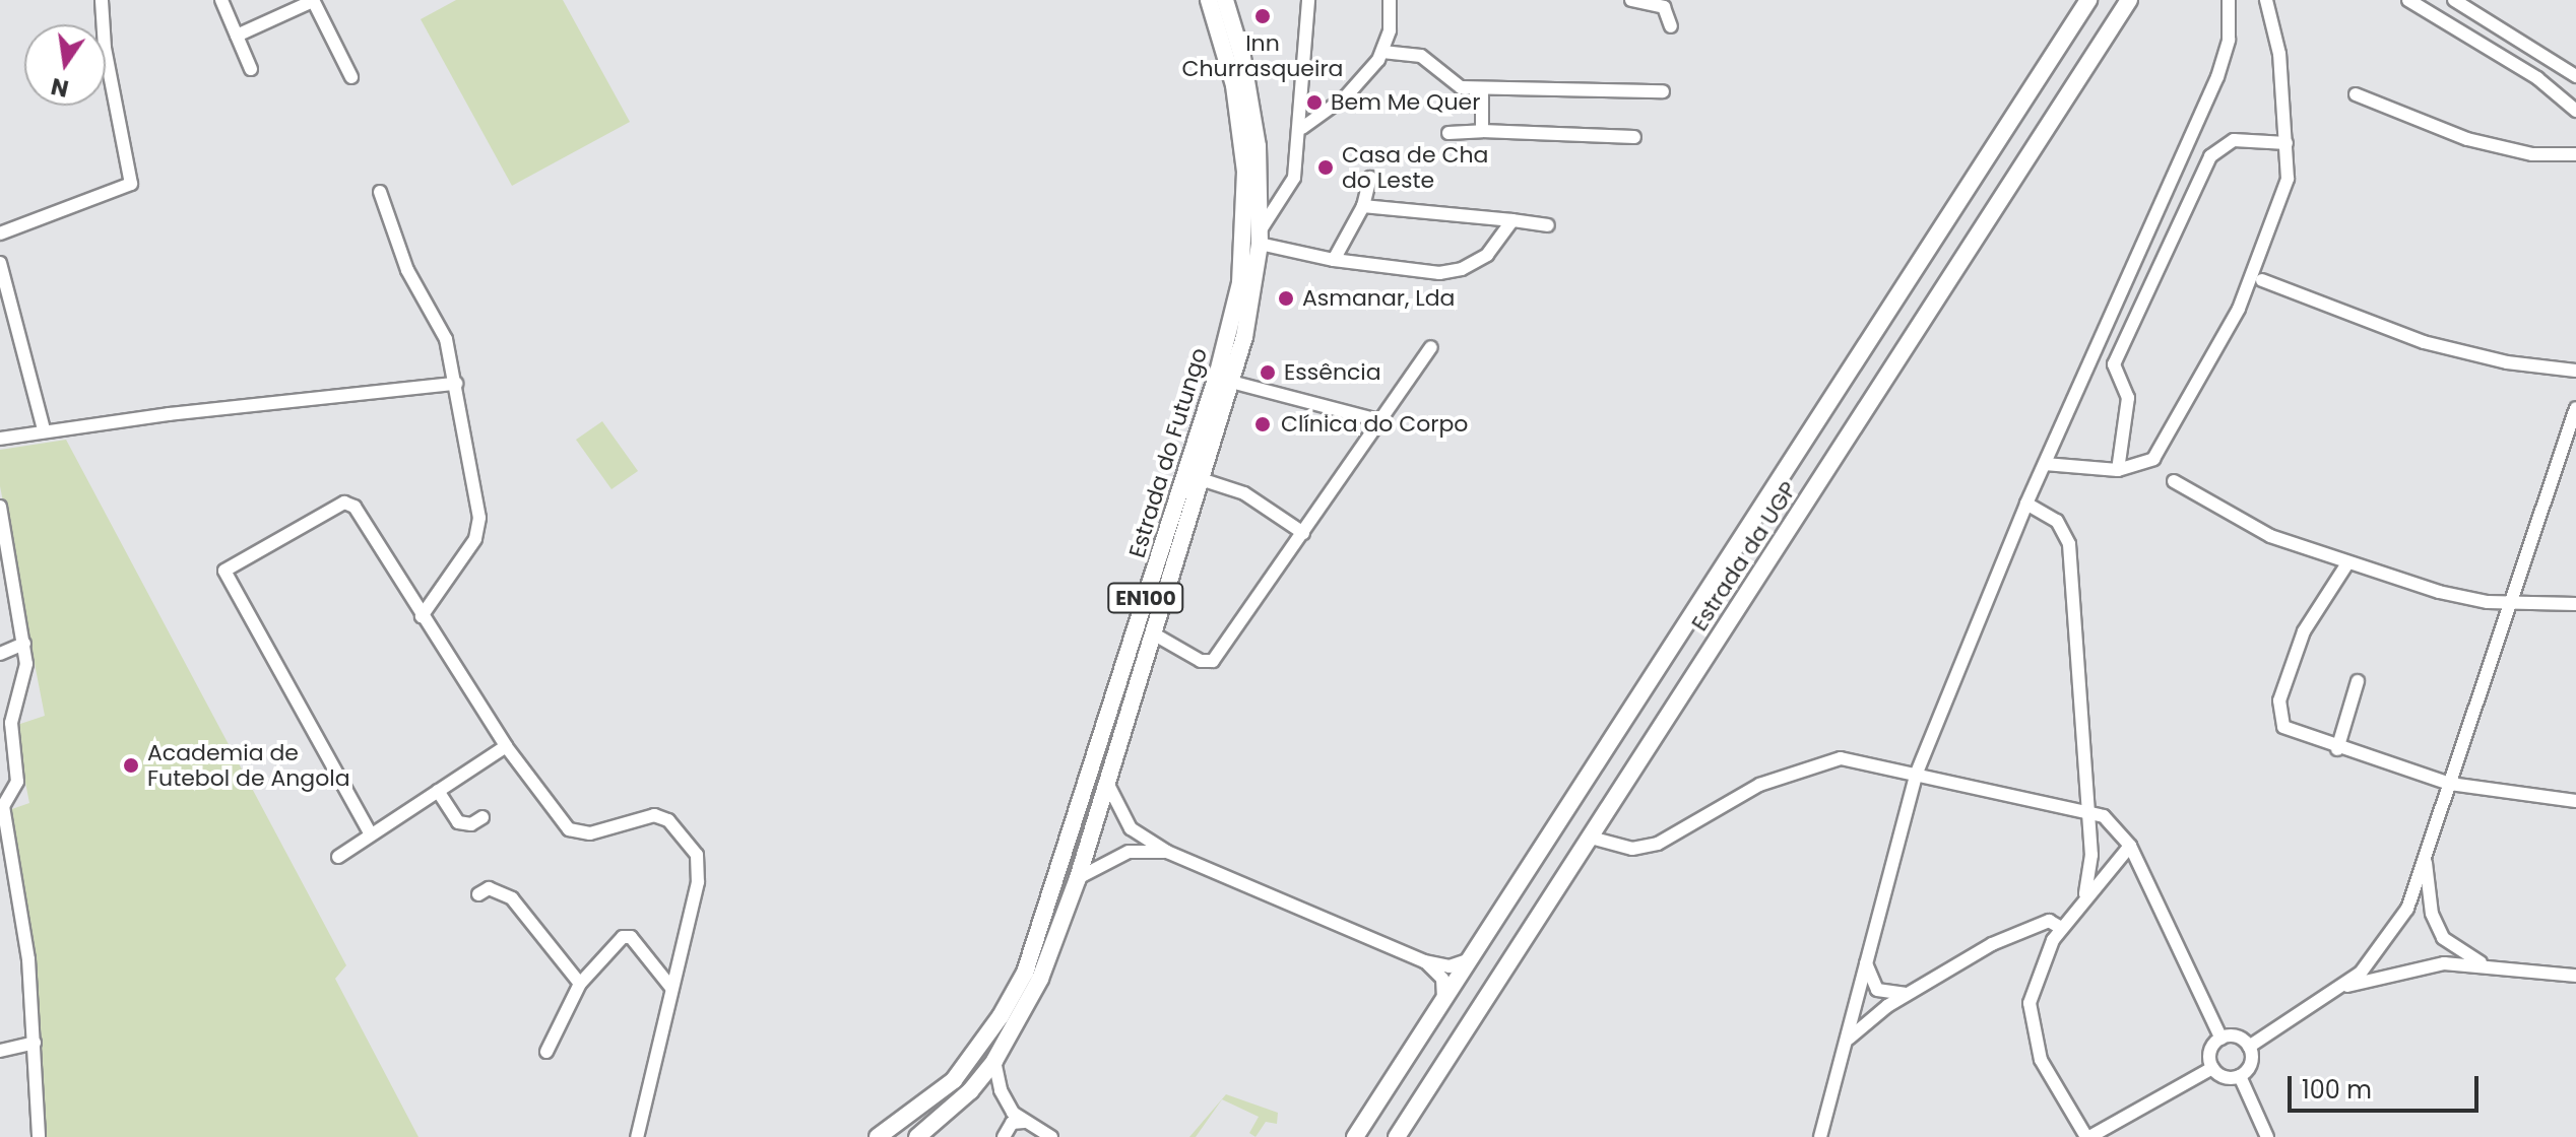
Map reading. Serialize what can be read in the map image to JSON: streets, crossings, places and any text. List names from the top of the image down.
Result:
{
  "streets": {
    "main road": ["Estrada do Futungo", "Estrada da UGP", "EN100"]
  },
  "places": [
    "Inn Churrasqueira",
    "Bem Me Quer",
    "Casa de Cha do Leste",
    "Asmanar, Lda",
    "Essência",
    "Clínica do Corpo",
    "Academia de Futebol de Angola"
  ],
  "scale_bar": "100 m",
  "north": "bottom"
}
